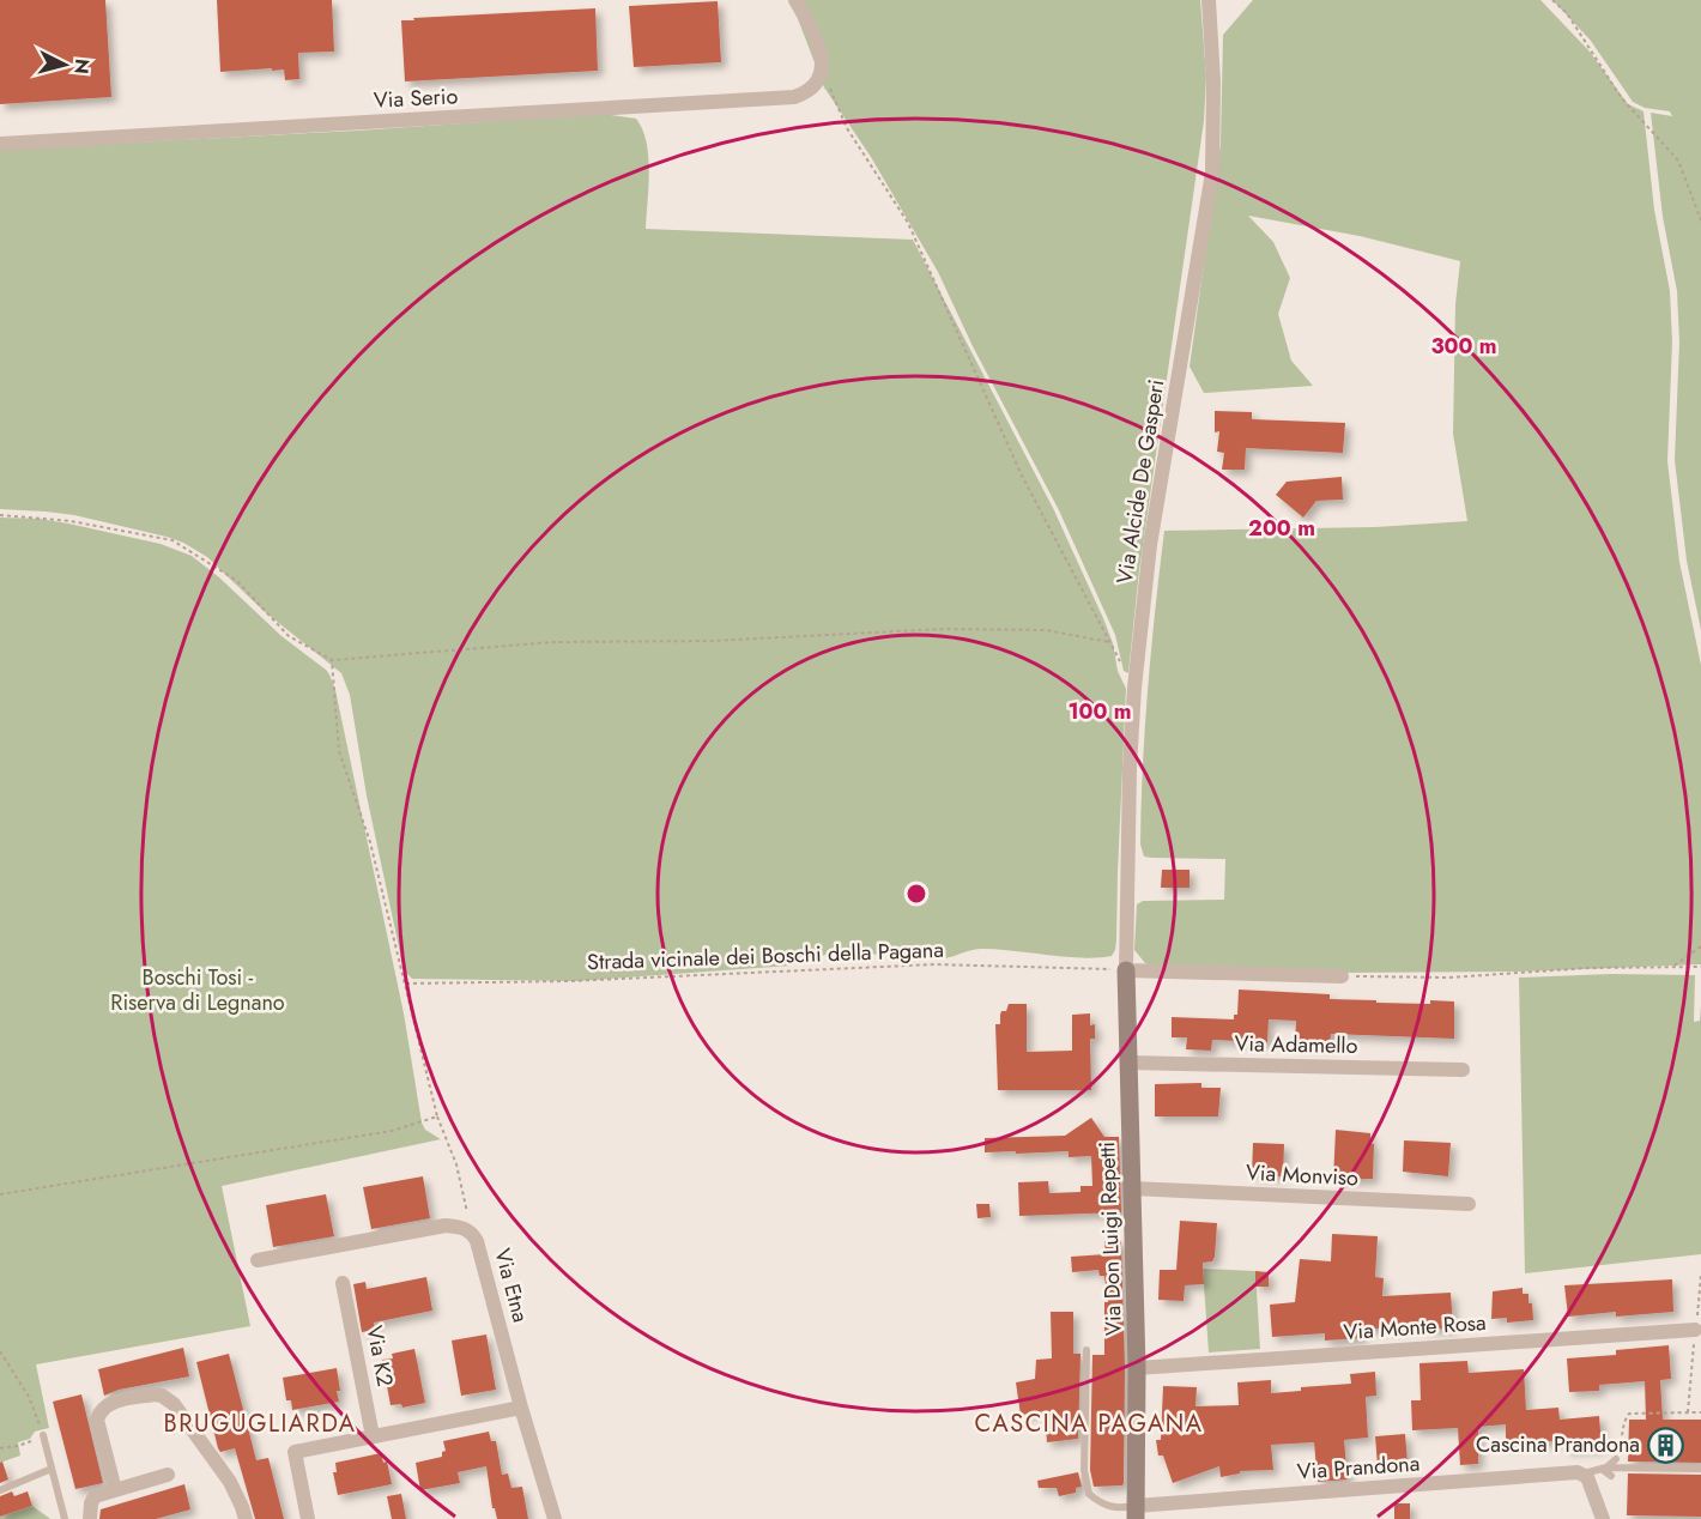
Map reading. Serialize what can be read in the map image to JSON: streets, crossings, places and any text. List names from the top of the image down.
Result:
{
  "streets": {
    "street": [
      "Via Serio",
      "Via Alcide De Gasperi",
      "Via Adamello",
      "Via Monviso",
      "Via Don Luigi Repetti",
      "Via Etna",
      "Via Monte Rosa",
      "Via K2",
      "Via Prandona"
    ],
    "path": ["Strada vicinale dei Boschi della Pagana"]
  },
  "crossings": [
    ["Via Alcide De Gasperi", "Strada vicinale dei Boschi della Pagana"],
    ["Via Alcide De Gasperi", "Via Don Luigi Repetti"],
    ["Strada vicinale dei Boschi della Pagana", "Via Don Luigi Repetti"],
    ["Via Adamello", "Via Don Luigi Repetti"],
    ["Via Monviso", "Via Don Luigi Repetti"],
    ["Via Don Luigi Repetti", "Via Monte Rosa"],
    ["Via Don Luigi Repetti", "Via Prandona"]
  ],
  "districts": ["BRUGUGLIARDA", "CASCINA PAGANA"],
  "parks": ["Boschi Tosi - Riserva di Legnano"],
  "places": {
    "building": ["Cascina Prandona"]
  },
  "north": "right",
  "rings": ["300 m", "200 m", "100 m"]
}
